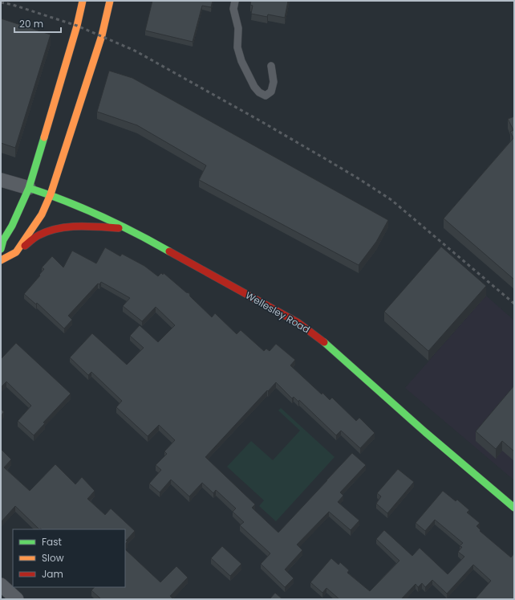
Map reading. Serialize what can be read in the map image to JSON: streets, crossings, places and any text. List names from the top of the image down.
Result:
{
  "streets": {
    "main road": ["Wellesley Road"]
  },
  "legend": ["Fast", "Slow", "Jam"],
  "scale_bar": "20 m"
}
